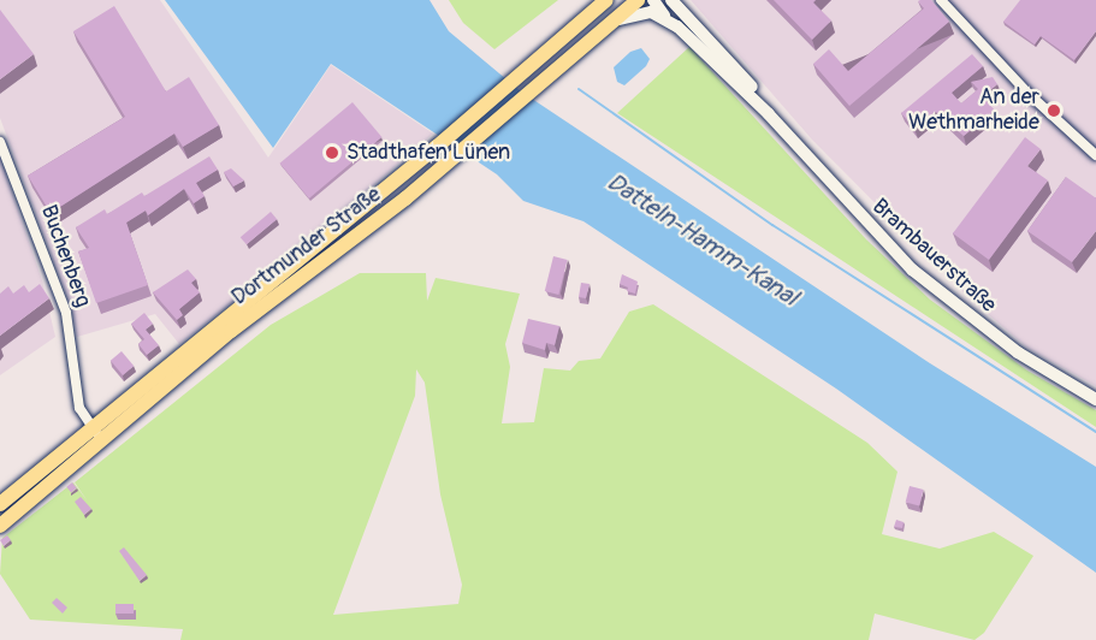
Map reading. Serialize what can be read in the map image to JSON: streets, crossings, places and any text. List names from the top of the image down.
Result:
{
  "streets": {
    "main road": ["Dortmunder Straße", "Brambauerstraße"],
    "street": ["Buchenberg"]
  },
  "crossings": [
    ["Dortmunder Straße", "Buchenberg"]
  ],
  "water": ["Datteln-Hamm-Kanal"],
  "places": ["An der Wethmarheide", "Stadthafen Lünen"]
}
